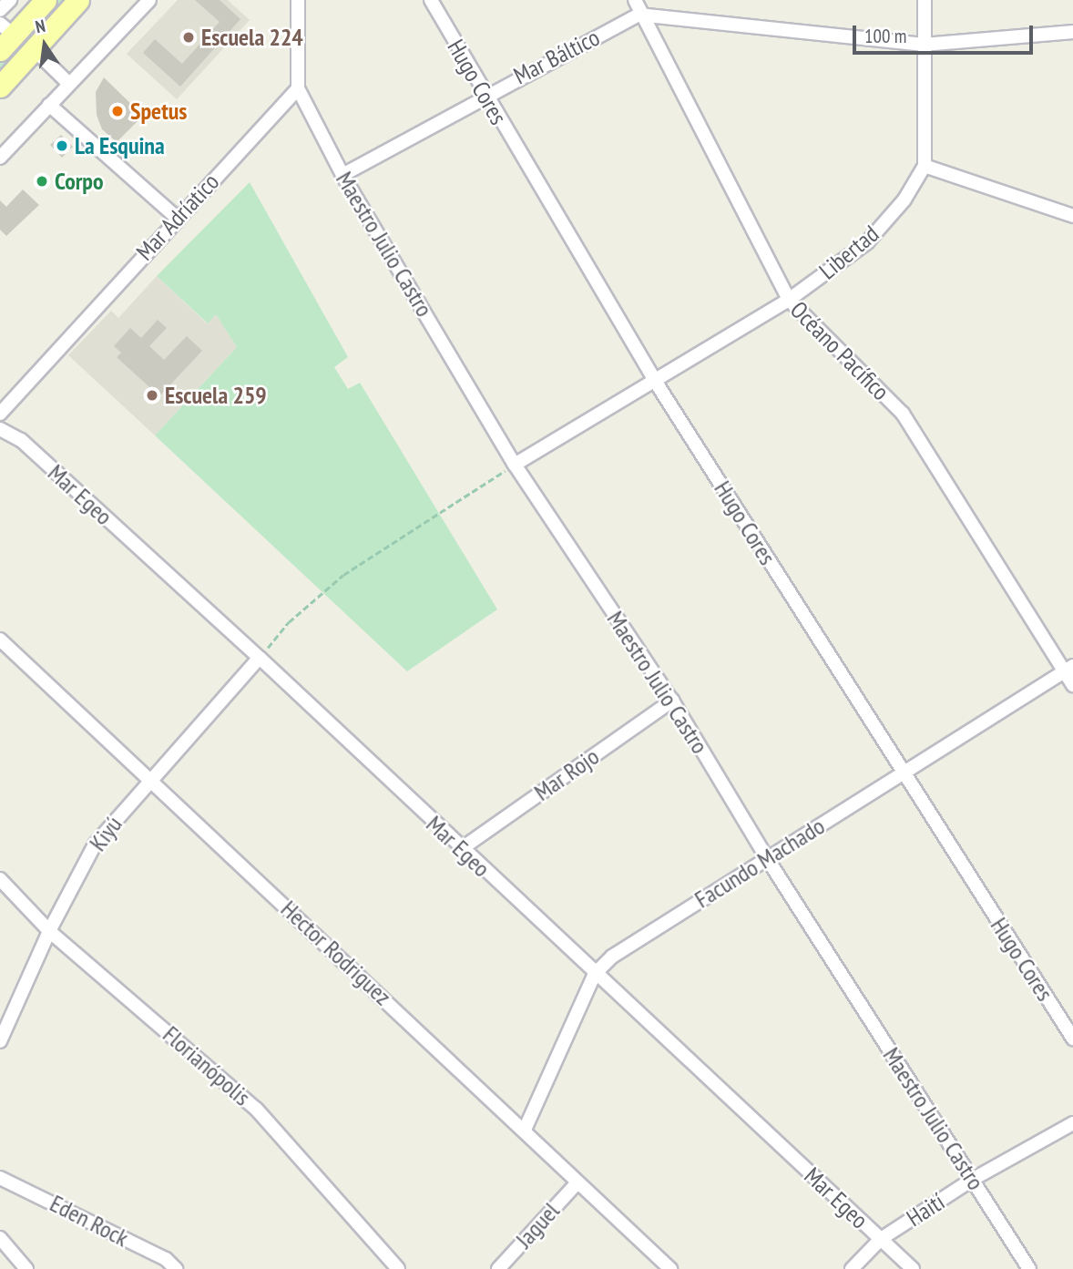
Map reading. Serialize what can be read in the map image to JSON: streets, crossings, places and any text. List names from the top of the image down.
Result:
{
  "streets": {
    "street": [
      "Mar Báltico",
      "Hugo Cores",
      "Mar Adríatico",
      "Maestro Julio Castro",
      "Libertad",
      "Océano Pacífico",
      "Mar Egeo",
      "Mar Rojo",
      "Kiyú",
      "Facundo Machado",
      "Hector Rodriguez",
      "Florianópolis",
      "Haití",
      "Eden Rock",
      "Jaguel"
    ]
  },
  "crossings": [
    ["Mar Báltico", "Hugo Cores"],
    ["Mar Báltico", "Maestro Julio Castro"],
    ["Mar Báltico", "Océano Pacífico"],
    ["Hugo Cores", "Libertad"],
    ["Hugo Cores", "Facundo Machado"],
    ["Mar Adríatico", "Maestro Julio Castro"],
    ["Maestro Julio Castro", "Libertad"],
    ["Maestro Julio Castro", "Mar Rojo"],
    ["Maestro Julio Castro", "Facundo Machado"],
    ["Maestro Julio Castro", "Haití"],
    ["Libertad", "Océano Pacífico"],
    ["Océano Pacífico", "Facundo Machado"],
    ["Mar Egeo", "Mar Rojo"],
    ["Mar Egeo", "Kiyú"],
    ["Mar Egeo", "Facundo Machado"],
    ["Mar Egeo", "Haití"],
    ["Kiyú", "Hector Rodriguez"],
    ["Kiyú", "Florianópolis"],
    ["Facundo Machado", "Hector Rodriguez"],
    ["Hector Rodriguez", "Jaguel"]
  ],
  "places": [
    "Escuela 224",
    "Spetus",
    "La Esquina",
    "Corpo",
    "Escuela 259"
  ],
  "scale_bar": "100 m",
  "north": "top"
}
